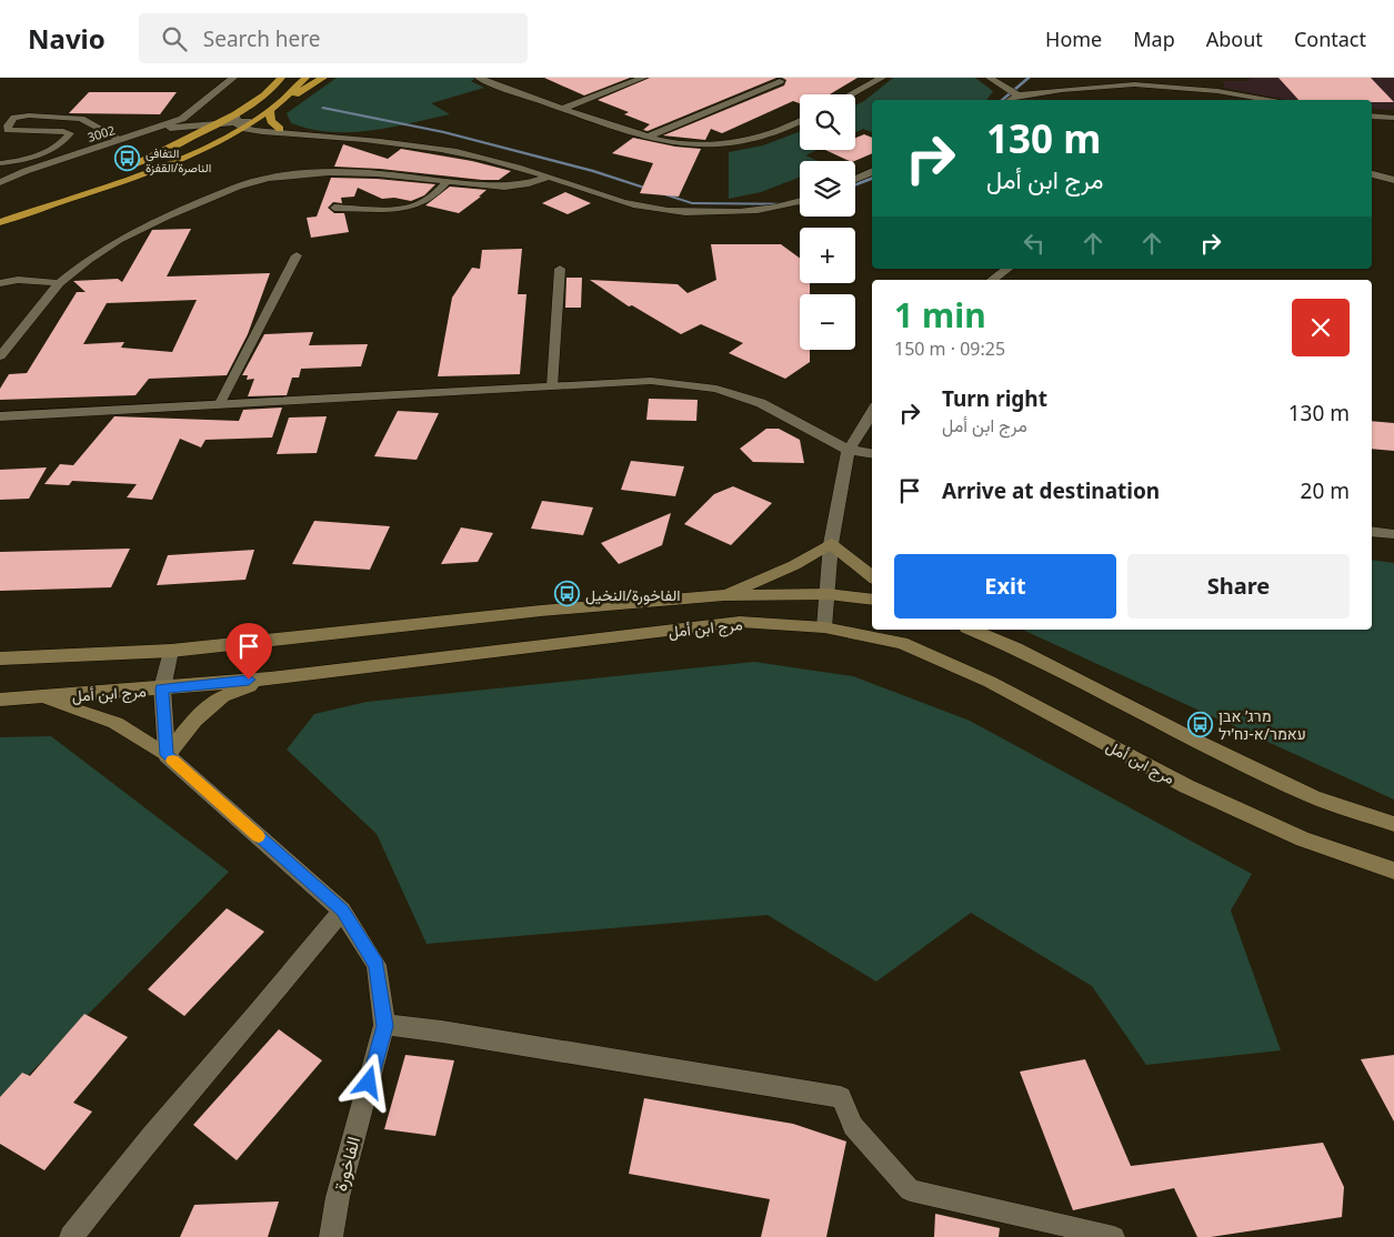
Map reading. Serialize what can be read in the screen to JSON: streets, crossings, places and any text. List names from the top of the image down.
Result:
{
  "streets": {
    "street": ["3002", "مرج ابن أمل", "الفاخورة"]
  },
  "places": {
    "bus stop": ["التفافي الناصرة/القفزة", "الفاخورة/النخيل", "מרג׳ אבן עאמר/א-נח׳יל"]
  },
  "page": {
    "header": "Navio",
    "search": "Search here",
    "nav": [
      "Home",
      "Map",
      "About",
      "Contact"
    ],
    "map_buttons": ["+", "−"],
    "turn": ["130 m", "مرج ابن أمل"],
    "heading": ["1 min", "150 m · 09:25"],
    "list": [
      {
        "name": "Turn right",
        "note": "مرج ابن أمل",
        "value": "130 m"
      },
      {
        "name": "Arrive at destination",
        "value": "20 m"
      }
    ],
    "buttons": ["Exit", "Share"]
  }
}
